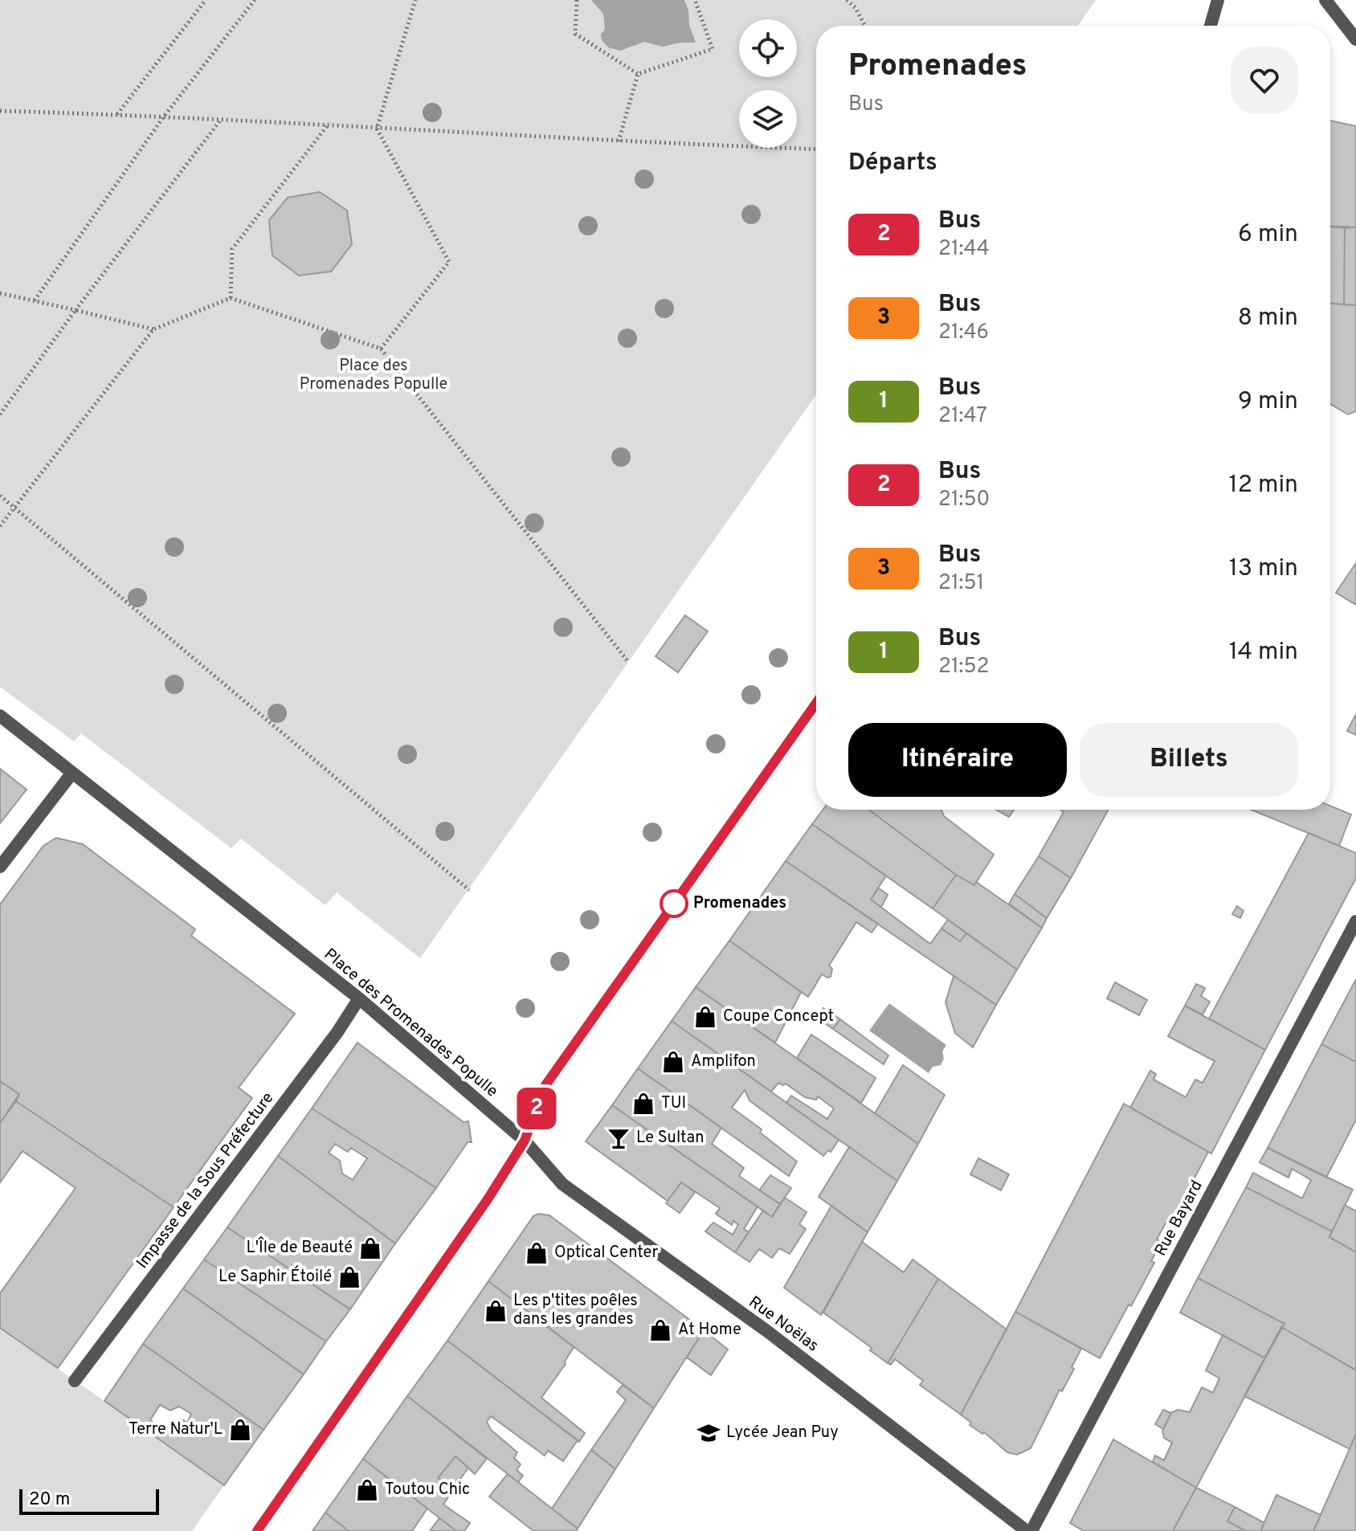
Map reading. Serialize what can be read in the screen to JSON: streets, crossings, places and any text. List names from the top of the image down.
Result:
{
  "streets": {
    "street": [
      "Place des Promenades Populle",
      "Impasse de la Sous Préfecture",
      "Rue Bayard",
      "Rue Noëlas"
    ]
  },
  "crossings": [
    ["Place des Promenades Populle", "Impasse de la Sous Préfecture"],
    ["Place des Promenades Populle", "Rue Noëlas"]
  ],
  "parks": ["Place des Promenades Populle"],
  "places": {
    "other": ["Promenades"],
    "shop": [
      "Coupe Concept",
      "Amplifon",
      "TUI",
      "L'Île de Beauté",
      "Optical Center",
      "Le Saphir Étoilé",
      "Les p'tites poêles dans les grandes",
      "At Home",
      "Terre Natur'L",
      "Toutou Chic"
    ],
    "bar": ["Le Sultan"],
    "school or university": ["Lycée Jean Puy"]
  },
  "lines": ["bus line 2"],
  "scale_bar": "20 m",
  "page": {
    "on_map": "2",
    "heading": [
      ["Promenades", "Bus"],
      "Départs"
    ],
    "list": [
      {
        "mark": "2",
        "name": "Bus",
        "note": "21:44",
        "value": "6 min"
      },
      {
        "mark": "3",
        "name": "Bus",
        "note": "21:46",
        "value": "8 min"
      },
      {
        "mark": "1",
        "name": "Bus",
        "note": "21:47",
        "value": "9 min"
      },
      {
        "mark": "2",
        "name": "Bus",
        "note": "21:50",
        "value": "12 min"
      },
      {
        "mark": "3",
        "name": "Bus",
        "note": "21:51",
        "value": "13 min"
      },
      {
        "mark": "1",
        "name": "Bus",
        "note": "21:52",
        "value": "14 min"
      }
    ],
    "buttons": ["Itinéraire", "Billets"],
    "scale": "20 m"
  }
}
